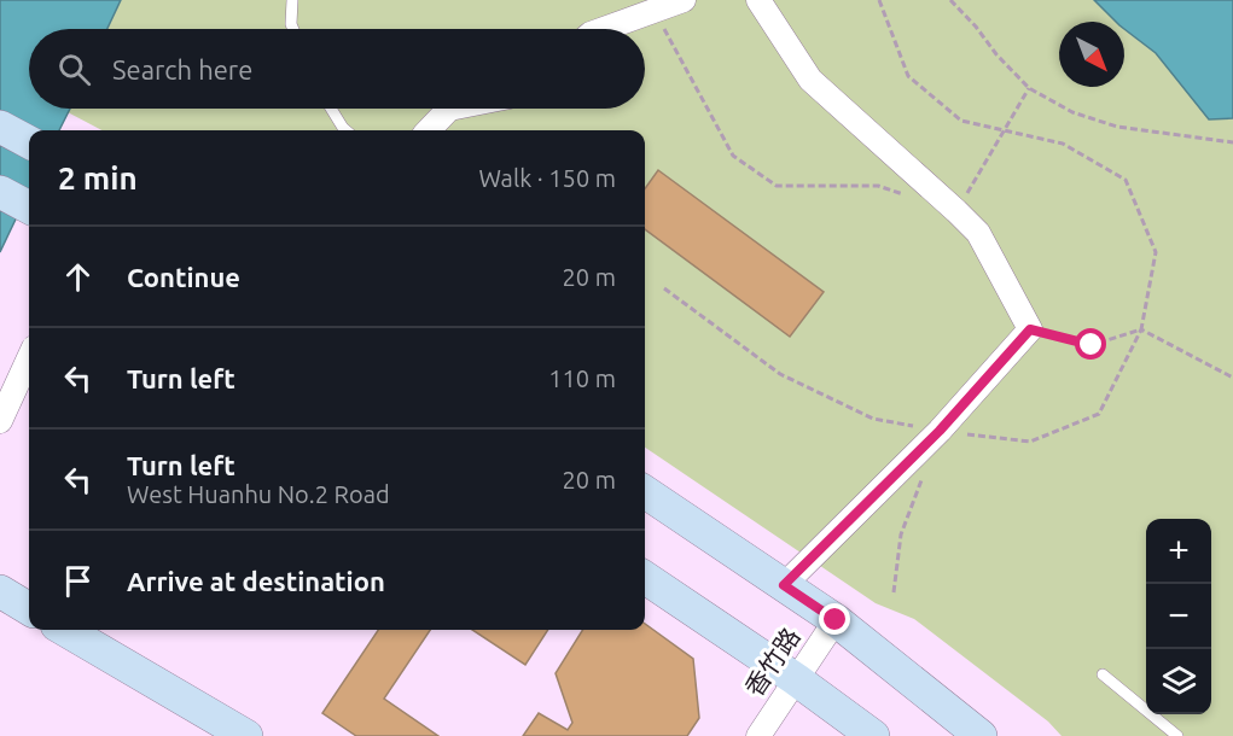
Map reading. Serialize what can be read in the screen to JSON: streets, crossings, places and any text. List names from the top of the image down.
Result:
{
  "streets": {
    "street": ["香竹路"]
  },
  "north": "bottom right",
  "page": {
    "search": "Search here",
    "heading": ["2 min", "Walk · 150 m"],
    "list": [
      ["Continue", "20 m"],
      ["Turn left", "110 m"],
      ["Turn left", "West Huanhu No.2 Road", "20 m"],
      "Arrive at destination"
    ],
    "map_buttons": ["+", "−"]
  }
}
